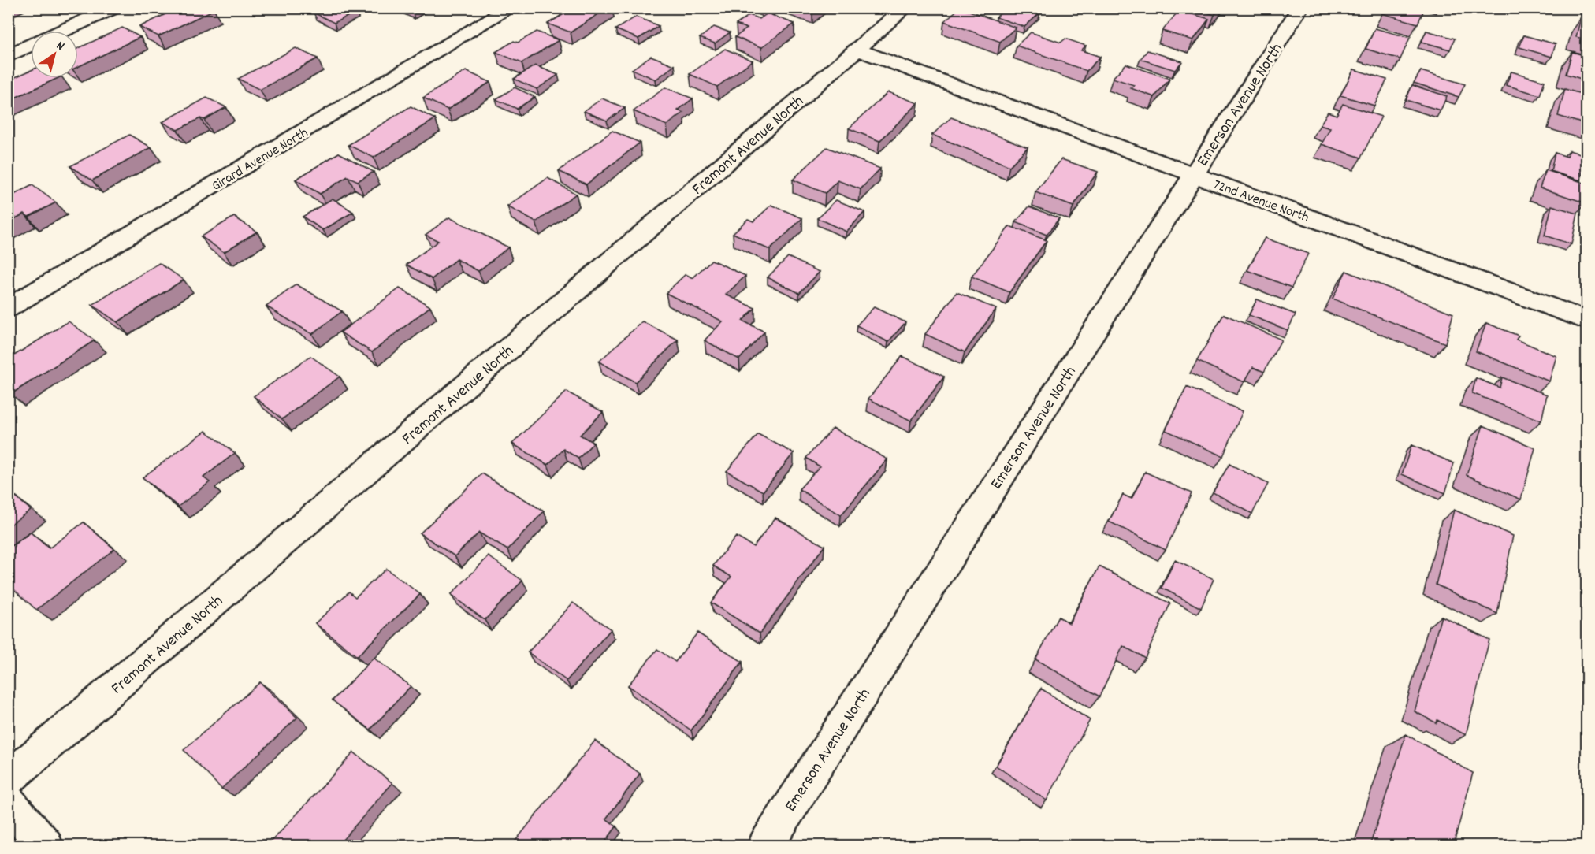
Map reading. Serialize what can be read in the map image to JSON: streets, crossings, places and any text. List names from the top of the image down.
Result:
{
  "streets": {
    "street": [
      "Emerson Avenue North",
      "Fremont Avenue North",
      "Girard Avenue North",
      "72nd Avenue North"
    ]
  },
  "crossings": [
    ["Emerson Avenue North", "72nd Avenue North"],
    ["Fremont Avenue North", "72nd Avenue North"]
  ],
  "north": "top right"
}
